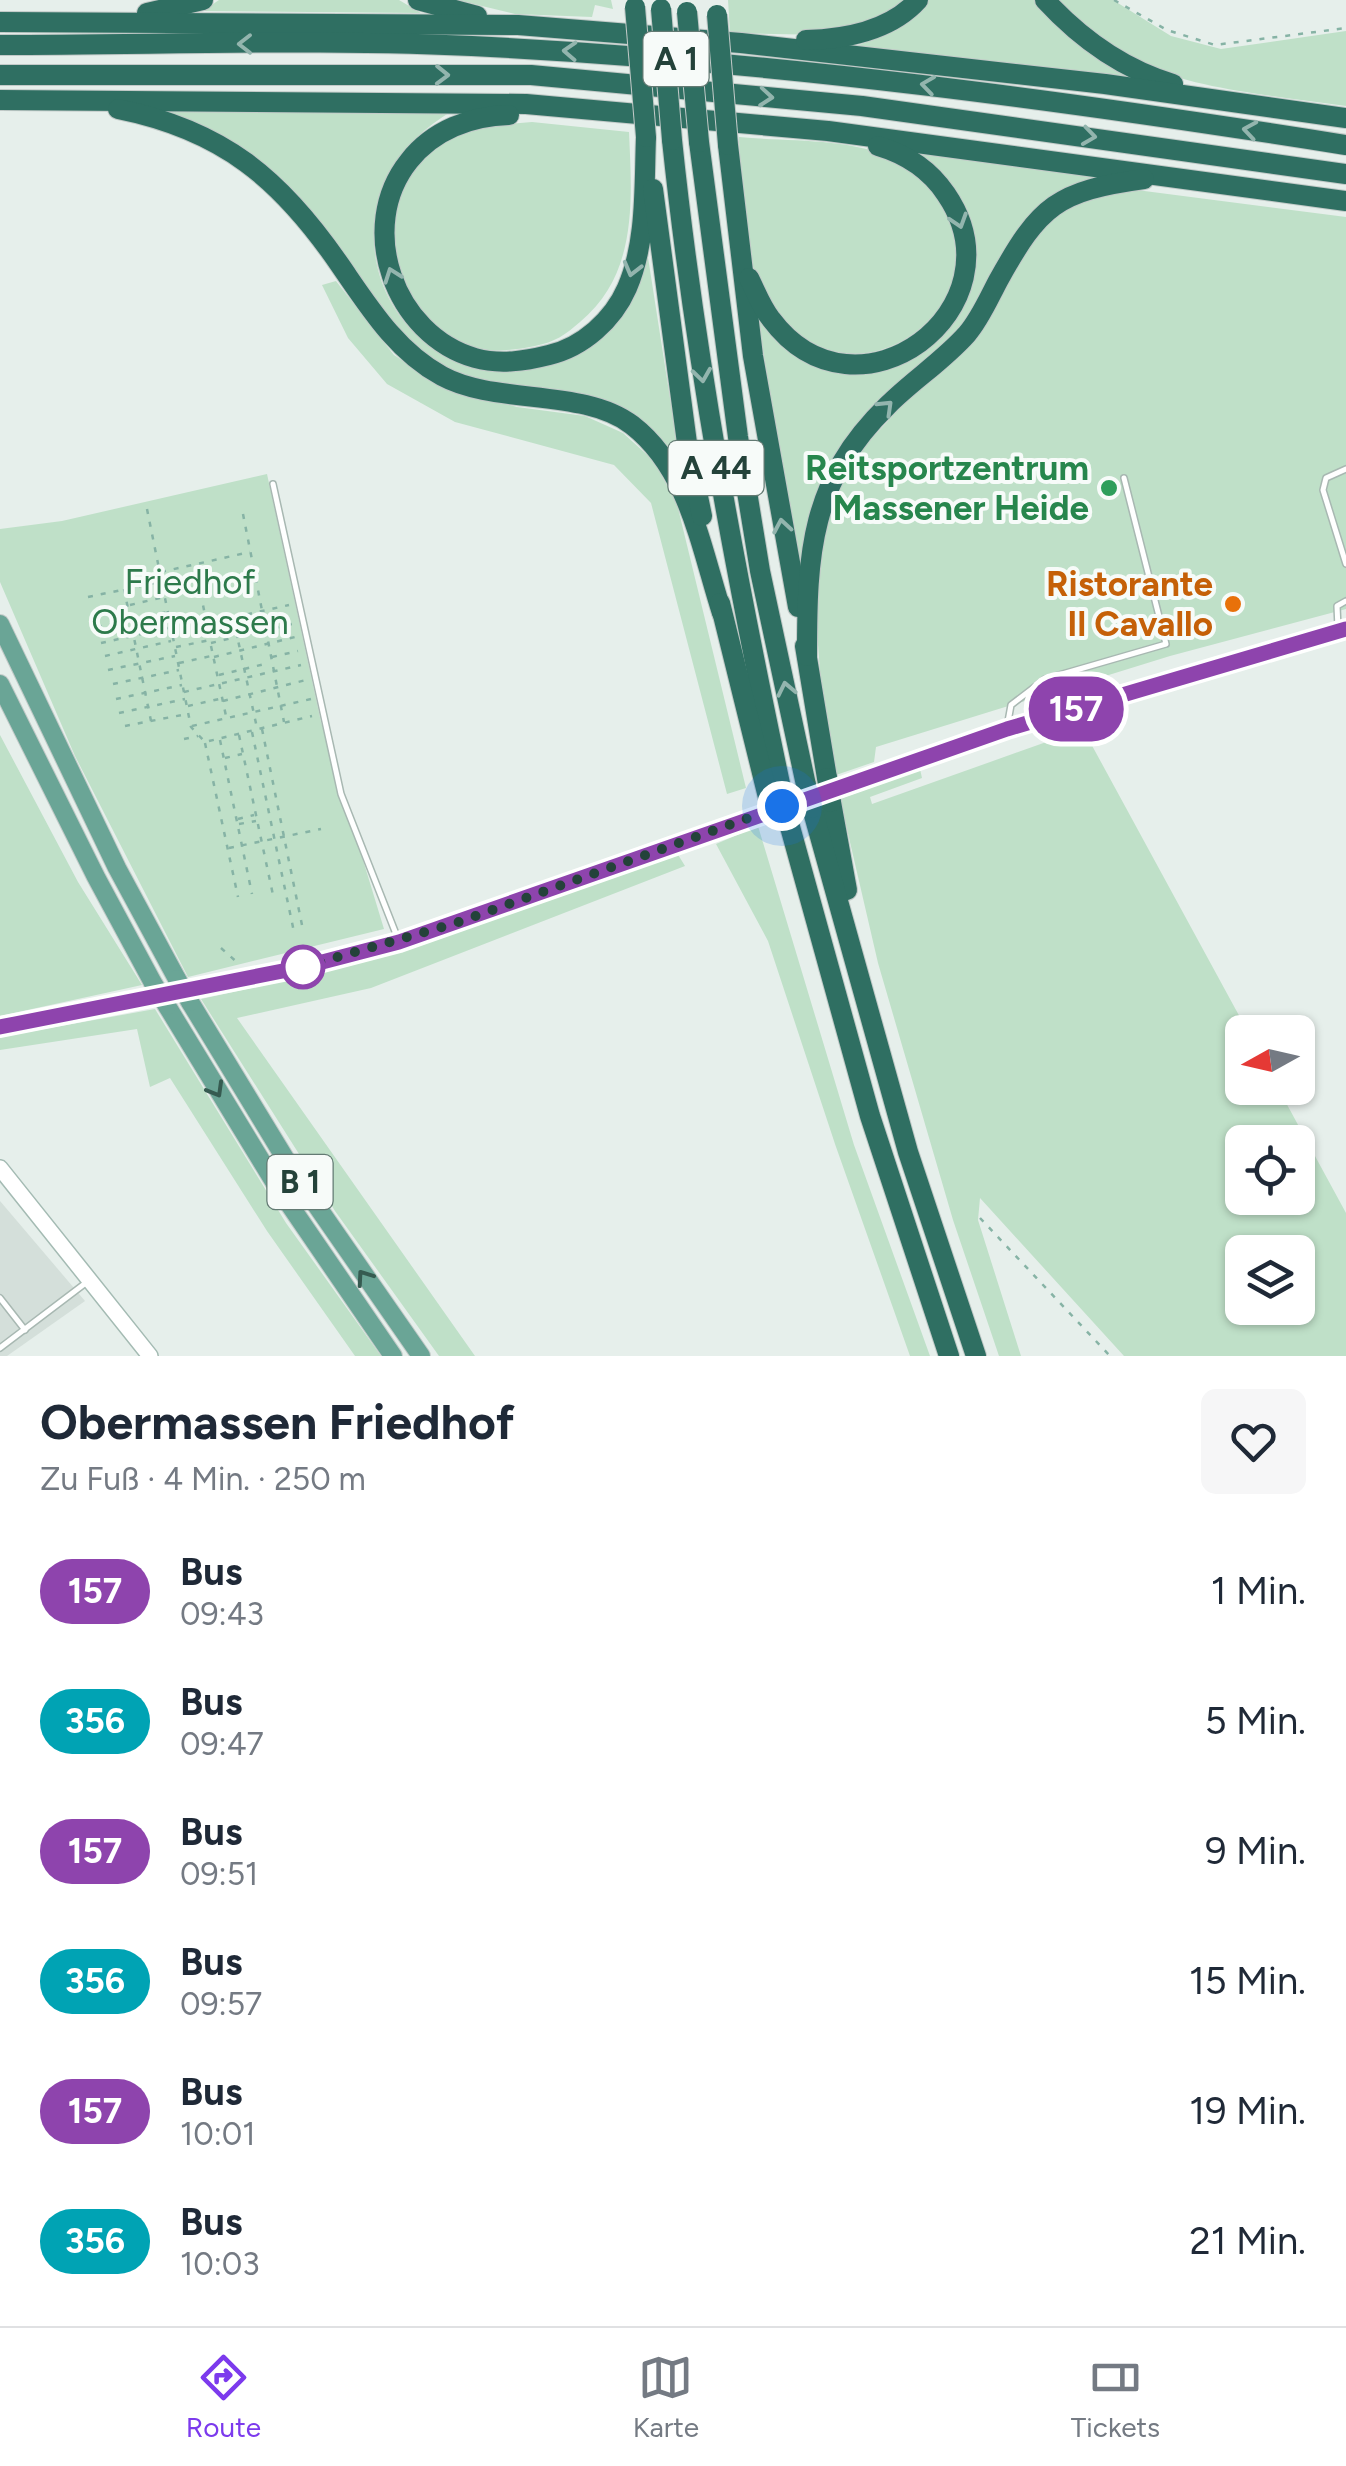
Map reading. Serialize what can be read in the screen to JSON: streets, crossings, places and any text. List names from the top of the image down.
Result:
{
  "streets": {
    "highway": ["A 1", "A 44"],
    "main road": ["B 1"]
  },
  "parks": ["Friedhof Obermassen"],
  "places": ["Reitsportzentrum Massener Heide", "Ristorante Il Cavallo"],
  "lines": ["bus line 157"],
  "north": "left",
  "page": {
    "on_map": "157",
    "heading": ["Obermassen Friedhof", "Zu Fuß · 4 Min. · 250 m"],
    "list": [
      {
        "mark": "157",
        "name": "Bus",
        "note": "09:43",
        "value": "1 Min."
      },
      {
        "mark": "356",
        "name": "Bus",
        "note": "09:47",
        "value": "5 Min."
      },
      {
        "mark": "157",
        "name": "Bus",
        "note": "09:51",
        "value": "9 Min."
      },
      {
        "mark": "356",
        "name": "Bus",
        "note": "09:57",
        "value": "15 Min."
      },
      {
        "mark": "157",
        "name": "Bus",
        "note": "10:01",
        "value": "19 Min."
      },
      {
        "mark": "356",
        "name": "Bus",
        "note": "10:03",
        "value": "21 Min."
      }
    ],
    "tabs": ["Route", "Karte", "Tickets"]
  }
}
